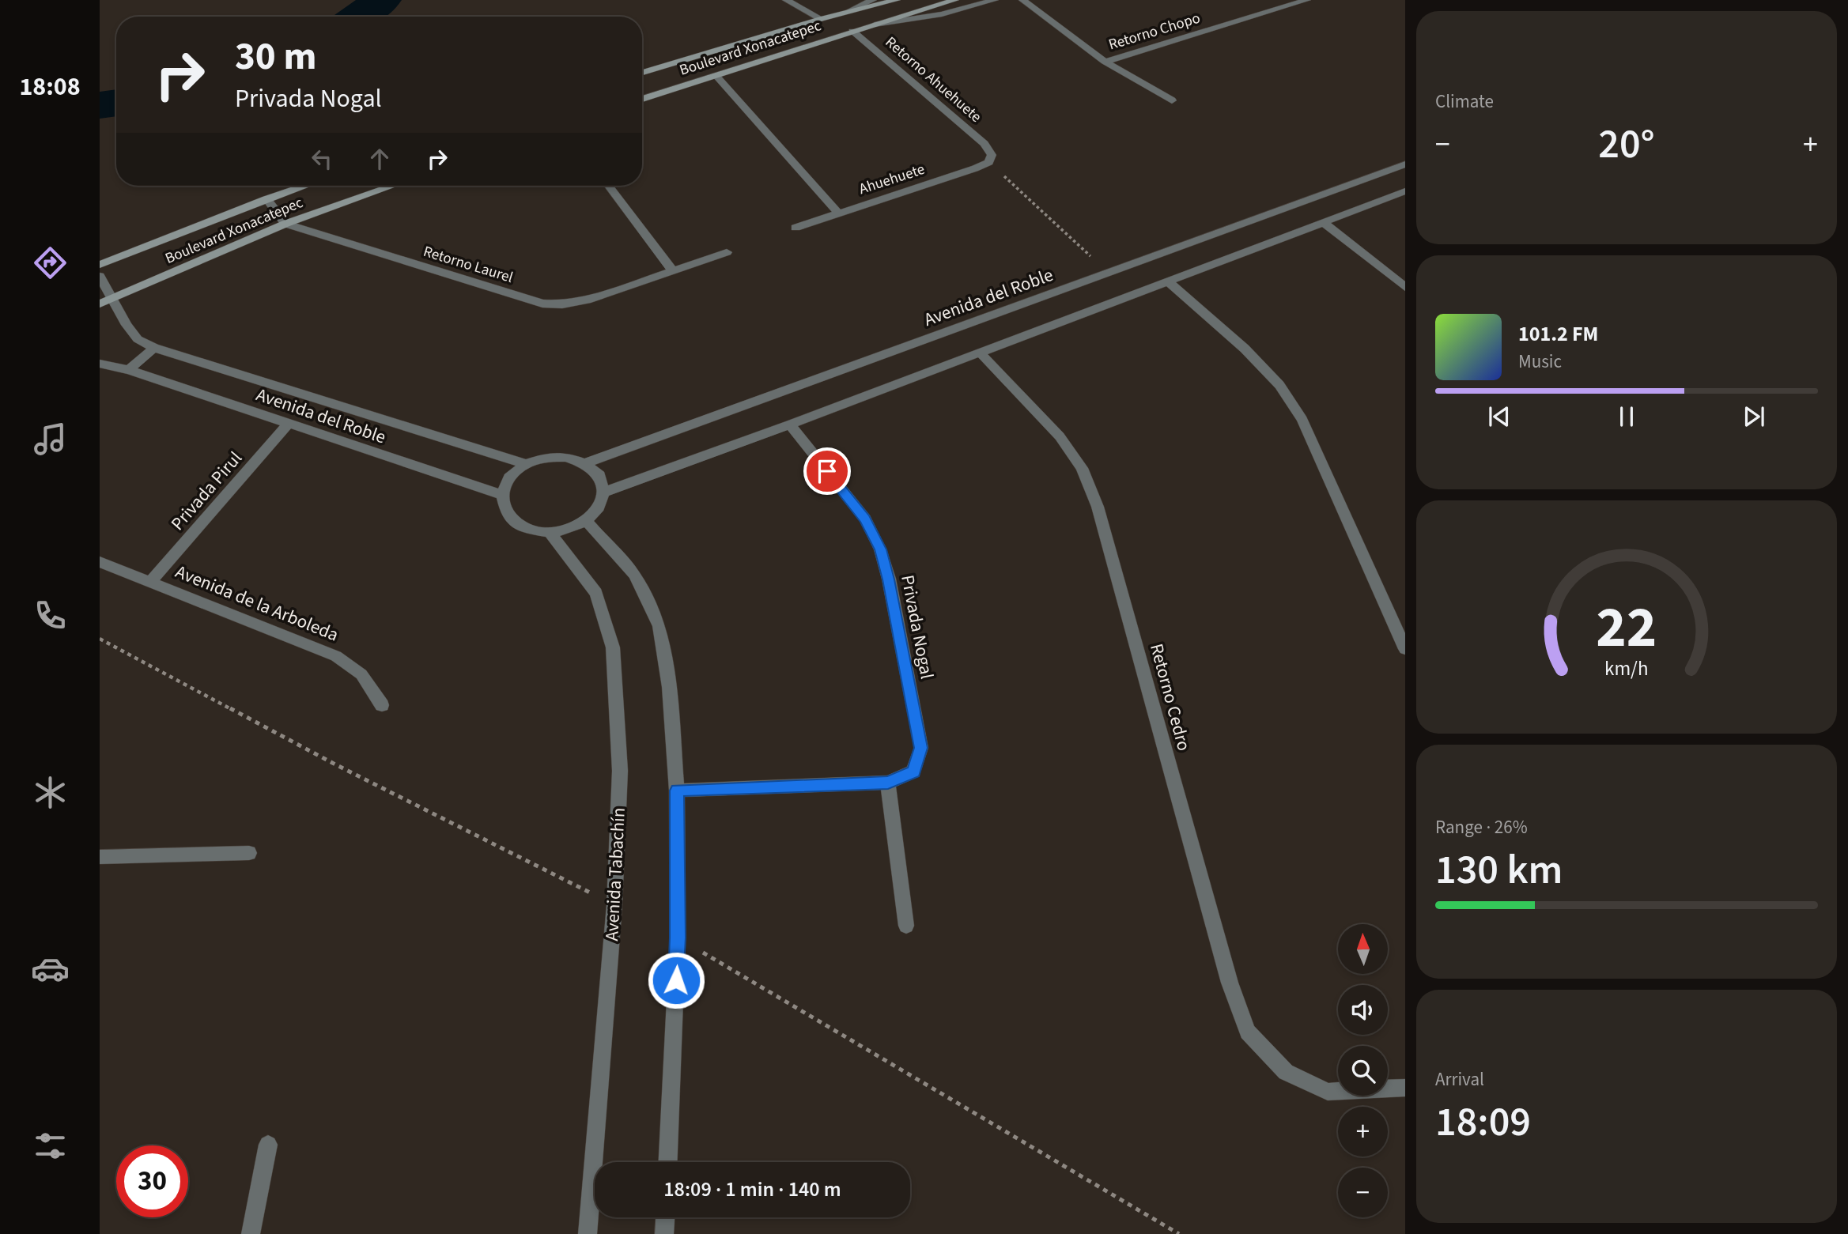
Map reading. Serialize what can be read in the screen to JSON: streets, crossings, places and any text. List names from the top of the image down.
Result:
{
  "streets": {
    "main road": ["Boulevard Xonacatepec"],
    "street": [
      "Retorno Chopo",
      "Retorno Ahuehuete",
      "Ahuehuete",
      "Retorno Laurel",
      "Avenida del Roble",
      "Privada Pirul",
      "Avenida de la Arboleda",
      "Privada Nogal",
      "Retorno Cedro",
      "Avenida Tabachín"
    ]
  },
  "crossings": [
    ["Boulevard Xonacatepec", "Retorno Ahuehuete"],
    ["Boulevard Xonacatepec", "Retorno Laurel"],
    ["Boulevard Xonacatepec", "Avenida del Roble"],
    ["Retorno Ahuehuete", "Ahuehuete"],
    ["Avenida del Roble", "Privada Pirul"],
    ["Avenida del Roble", "Avenida Tabachín"],
    ["Privada Pirul", "Avenida de la Arboleda"]
  ],
  "north": "top",
  "page": {
    "tabs": "18:08",
    "tile": [
      "Climate",
      ["Range · 26%", "130 km"],
      ["Arrival", "18:09"]
    ],
    "turn": ["30 m", "Privada Nogal"],
    "heat": ["−", "20°", "+"],
    "song": ["101.2 FM", "Music"],
    "map_buttons": ["+", "−"],
    "limit": "30",
    "trip": "18:09 · 1 min · 140 m",
    "gauge": ["22", "km/h"]
  }
}
